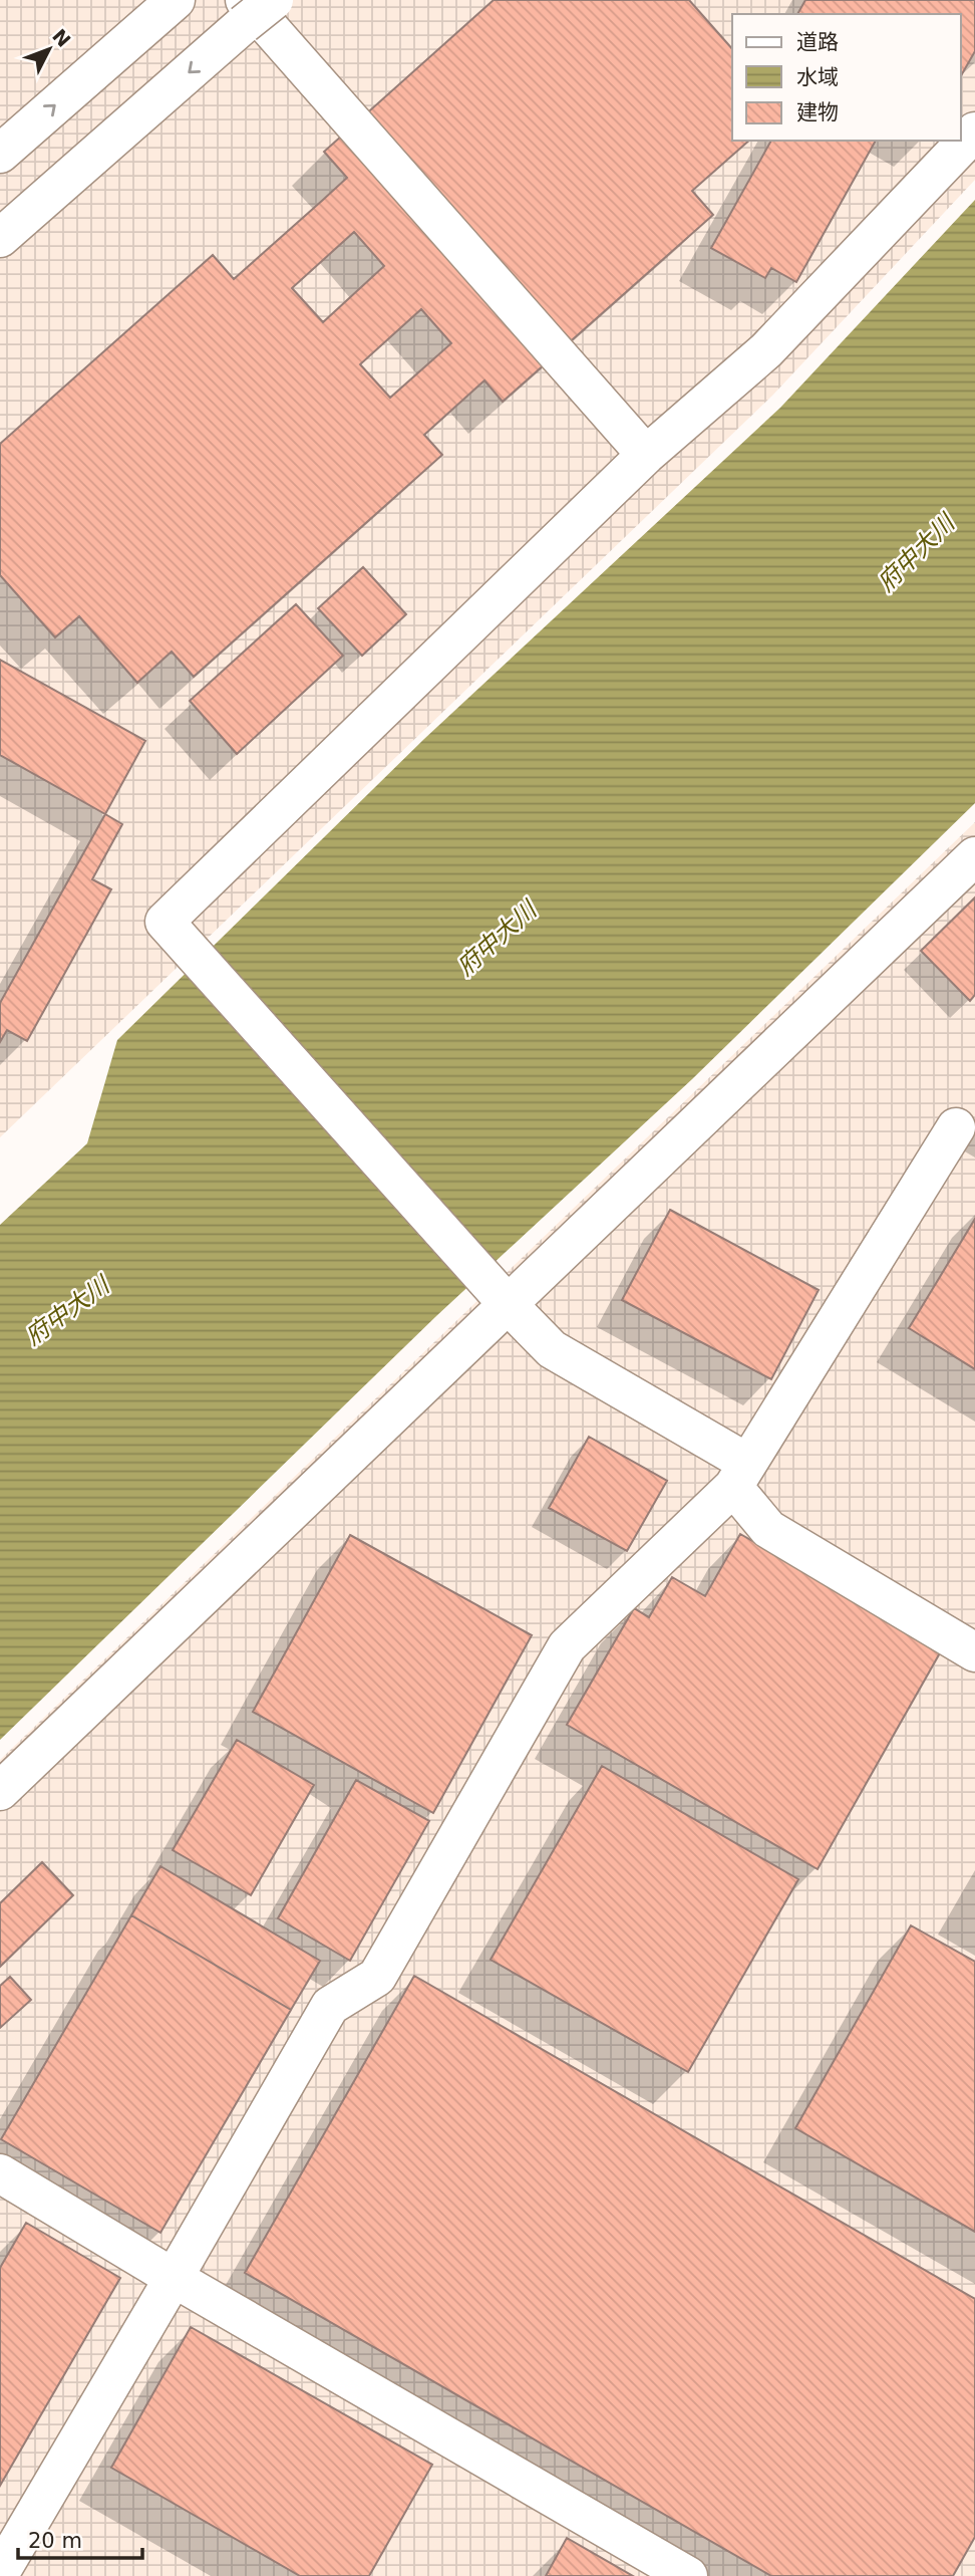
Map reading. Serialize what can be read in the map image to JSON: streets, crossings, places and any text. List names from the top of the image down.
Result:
{
  "water": ["府中大川"],
  "legend": ["道路", "水域", "建物"],
  "scale_bar": "20 m",
  "north": "top right"
}
